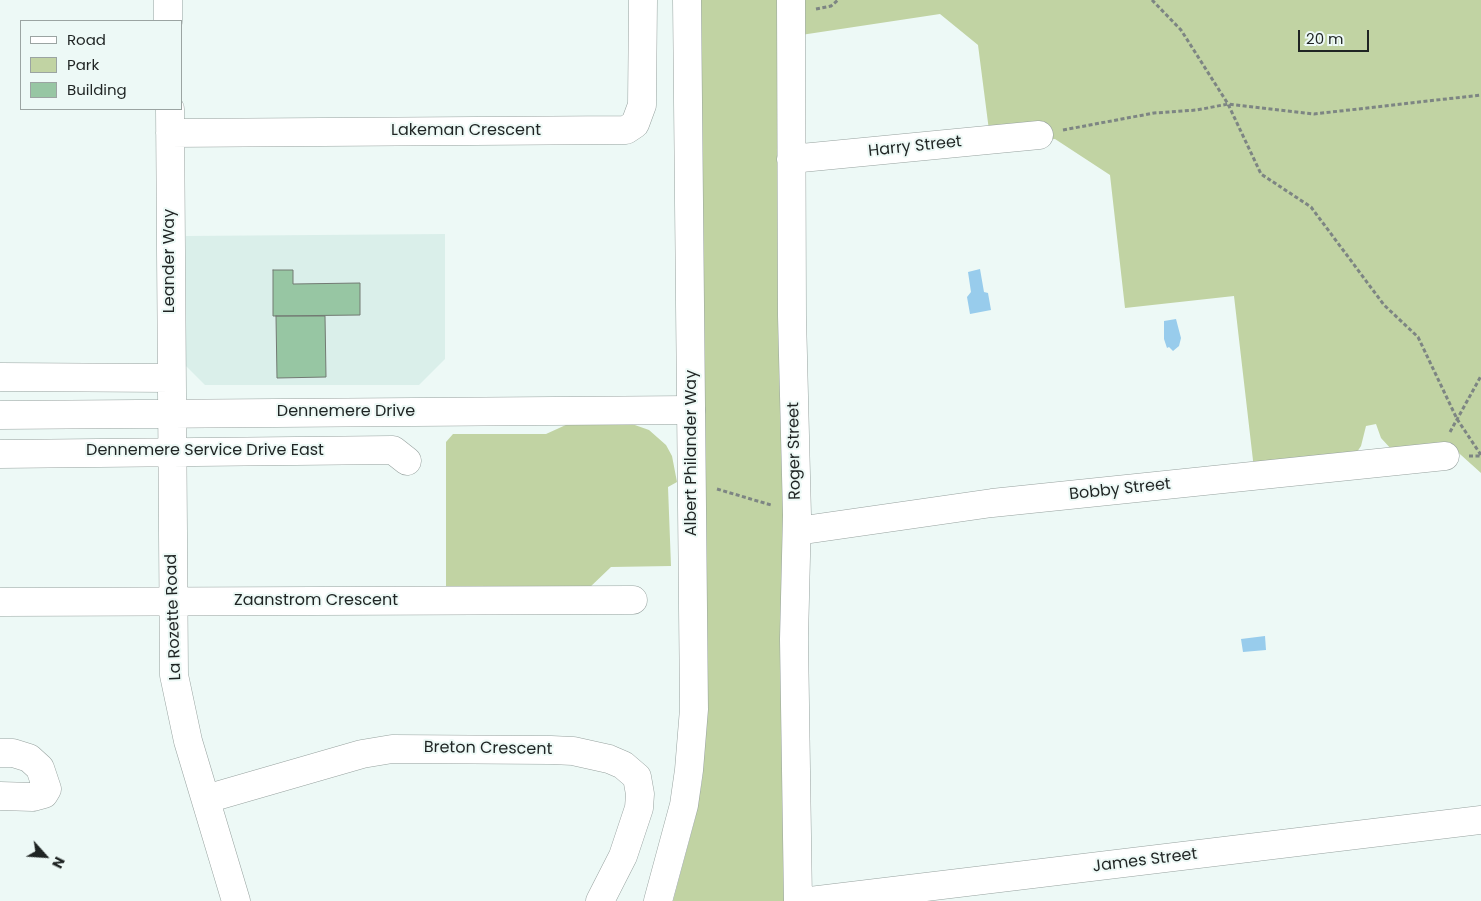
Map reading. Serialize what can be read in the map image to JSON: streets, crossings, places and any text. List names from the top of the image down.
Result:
{
  "streets": {
    "street": [
      "Lakeman Crescent",
      "Harry Street",
      "Leander Way",
      "Dennemere Drive",
      "Dennemere Service Drive East",
      "Roger Street",
      "Albert Philander Way",
      "Bobby Street",
      "Zaanstrom Crescent",
      "La Rozette Road",
      "Breton Crescent",
      "James Street"
    ]
  },
  "crossings": [
    ["Lakeman Crescent", "Leander Way"],
    ["Harry Street", "Roger Street"],
    ["Leander Way", "Dennemere Drive"],
    ["Leander Way", "La Rozette Road"],
    ["Dennemere Drive", "Albert Philander Way"],
    ["Dennemere Drive", "La Rozette Road"],
    ["Dennemere Service Drive East", "La Rozette Road"],
    ["Roger Street", "Bobby Street"],
    ["Zaanstrom Crescent", "La Rozette Road"],
    ["La Rozette Road", "Breton Crescent"]
  ],
  "legend": ["Road", "Park", "Building"],
  "scale_bar": "20 m",
  "north": "bottom right"
}
